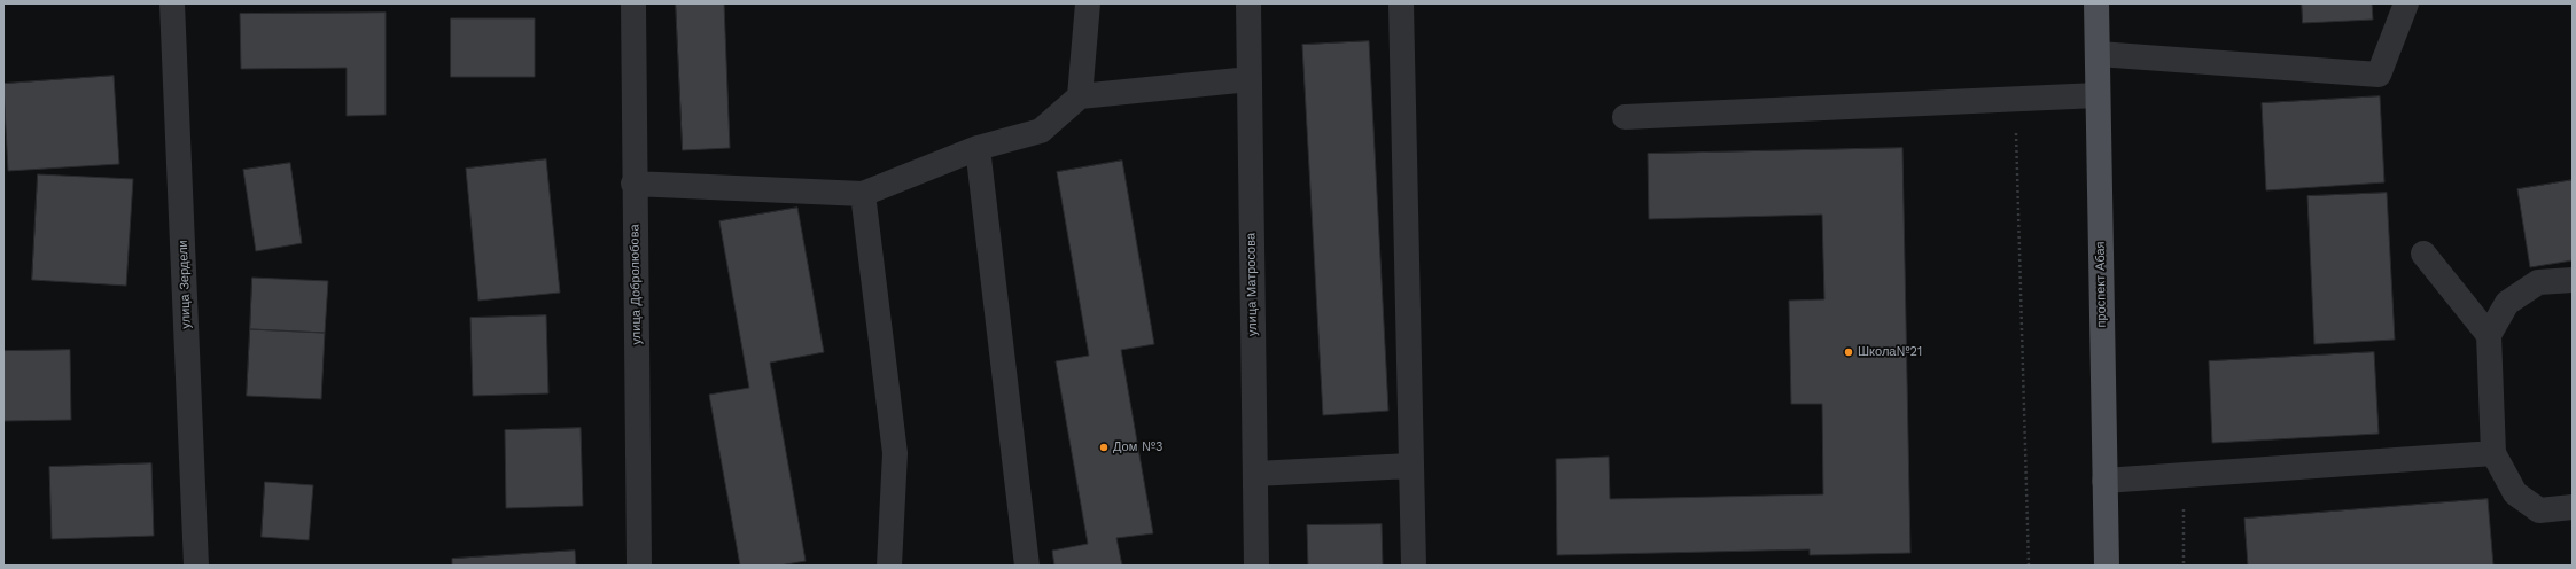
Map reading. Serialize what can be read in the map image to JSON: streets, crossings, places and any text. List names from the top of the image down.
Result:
{
  "streets": {
    "main road": ["проспект Абая"],
    "street": ["улица Зердели", "улица Добролюбова", "улица Матросова"]
  },
  "places": ["Школа№21", "Дом №3"]
}
